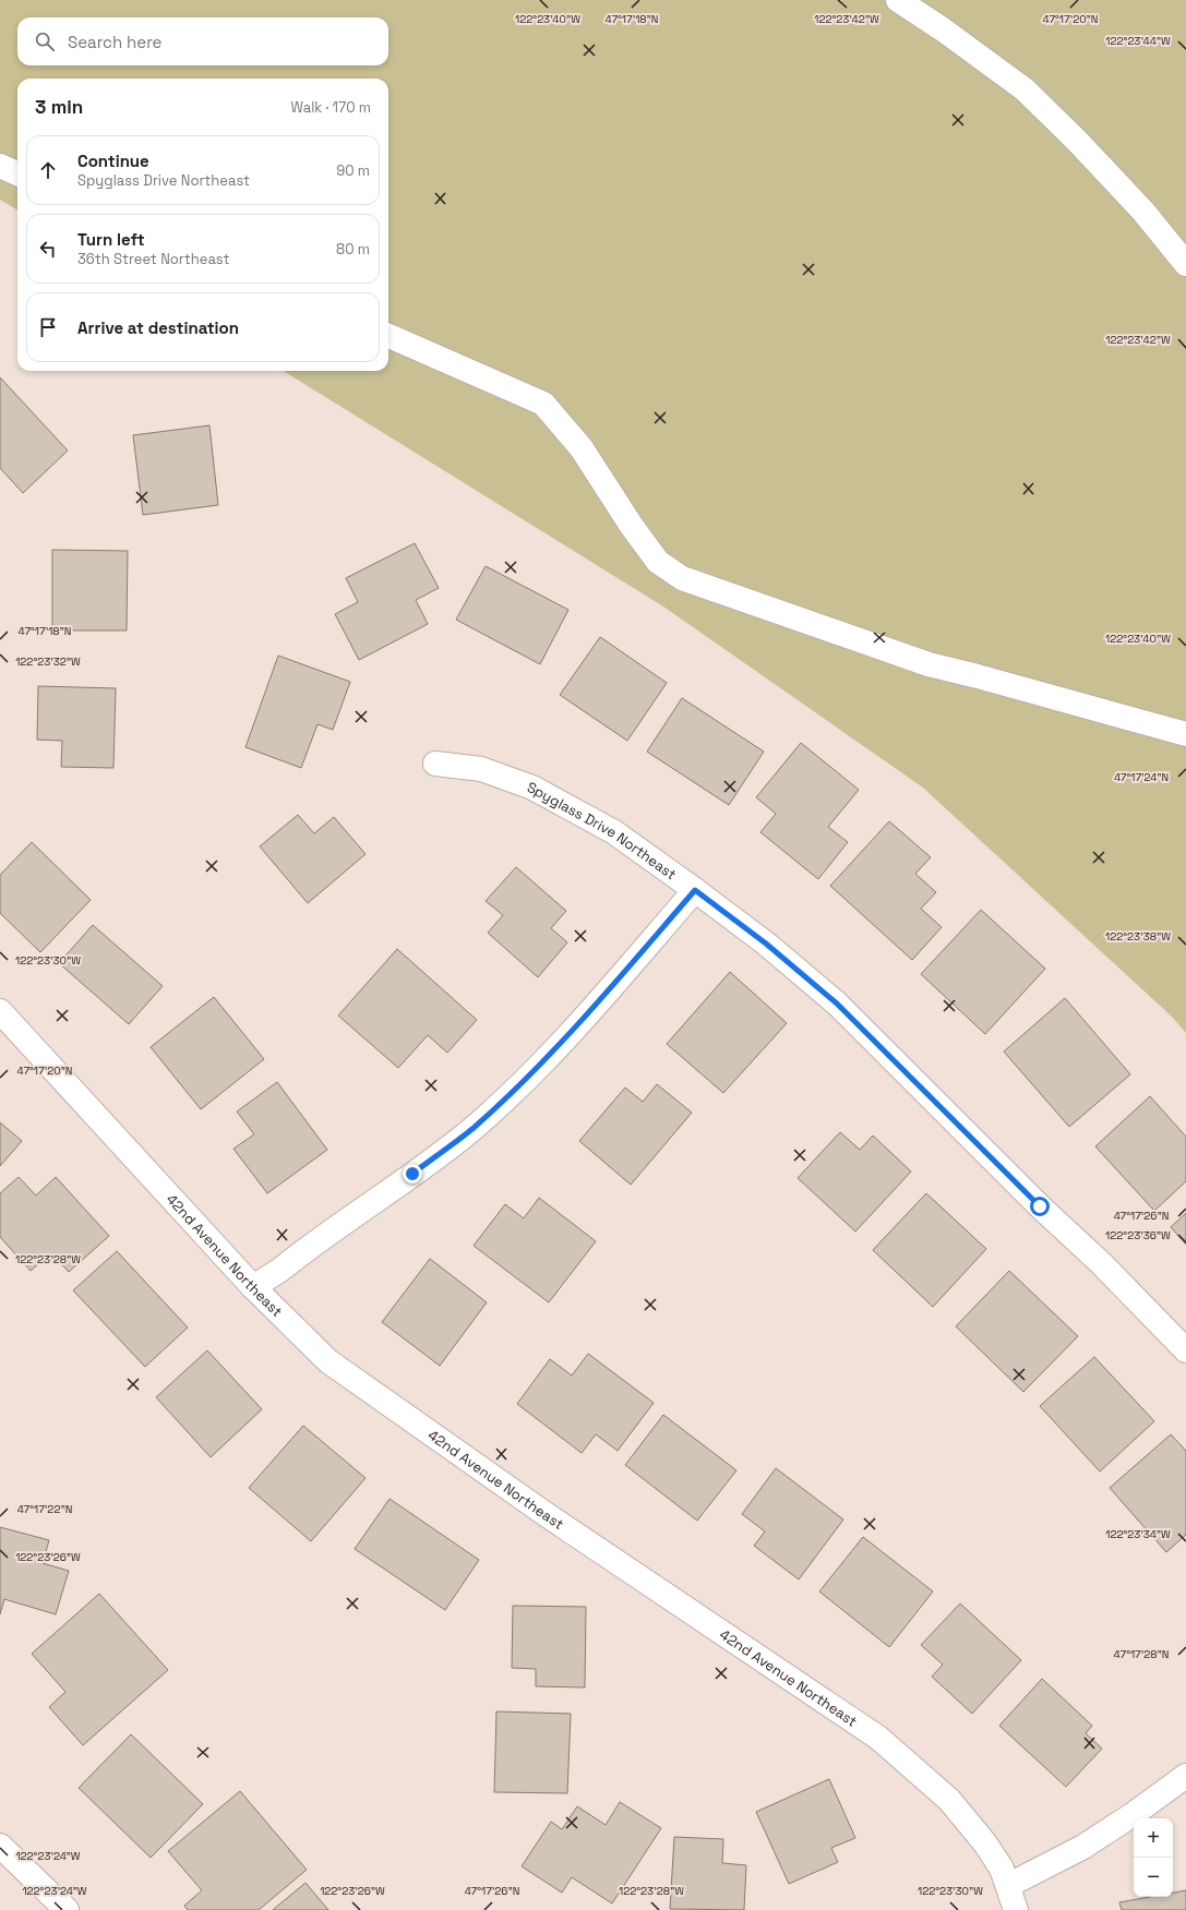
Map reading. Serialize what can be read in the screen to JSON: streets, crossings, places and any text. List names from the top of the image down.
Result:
{
  "streets": {
    "street": ["Spyglass Drive Northeast", "42nd Avenue Northeast"]
  },
  "page": {
    "search": "Search here",
    "heading": ["3 min", "Walk · 170 m"],
    "list": [
      ["Continue", "Spyglass Drive Northeast", "90 m"],
      ["Turn left", "36th Street Northeast", "80 m"],
      "Arrive at destination"
    ],
    "map_buttons": ["+", "−"]
  },
  "coordinates": [
    "122°23'40\"W",
    "47°17'18\"N",
    "122°23'42\"W",
    "47°17'20\"N",
    "122°23'44\"W",
    "122°23'32\"W",
    "47°17'24\"N",
    "122°23'38\"W",
    "122°23'30\"W",
    "47°17'26\"N",
    "122°23'36\"W",
    "122°23'28\"W",
    "47°17'22\"N",
    "122°23'34\"W",
    "122°23'26\"W",
    "47°17'28\"N",
    "122°23'24\"W"
  ]
}
